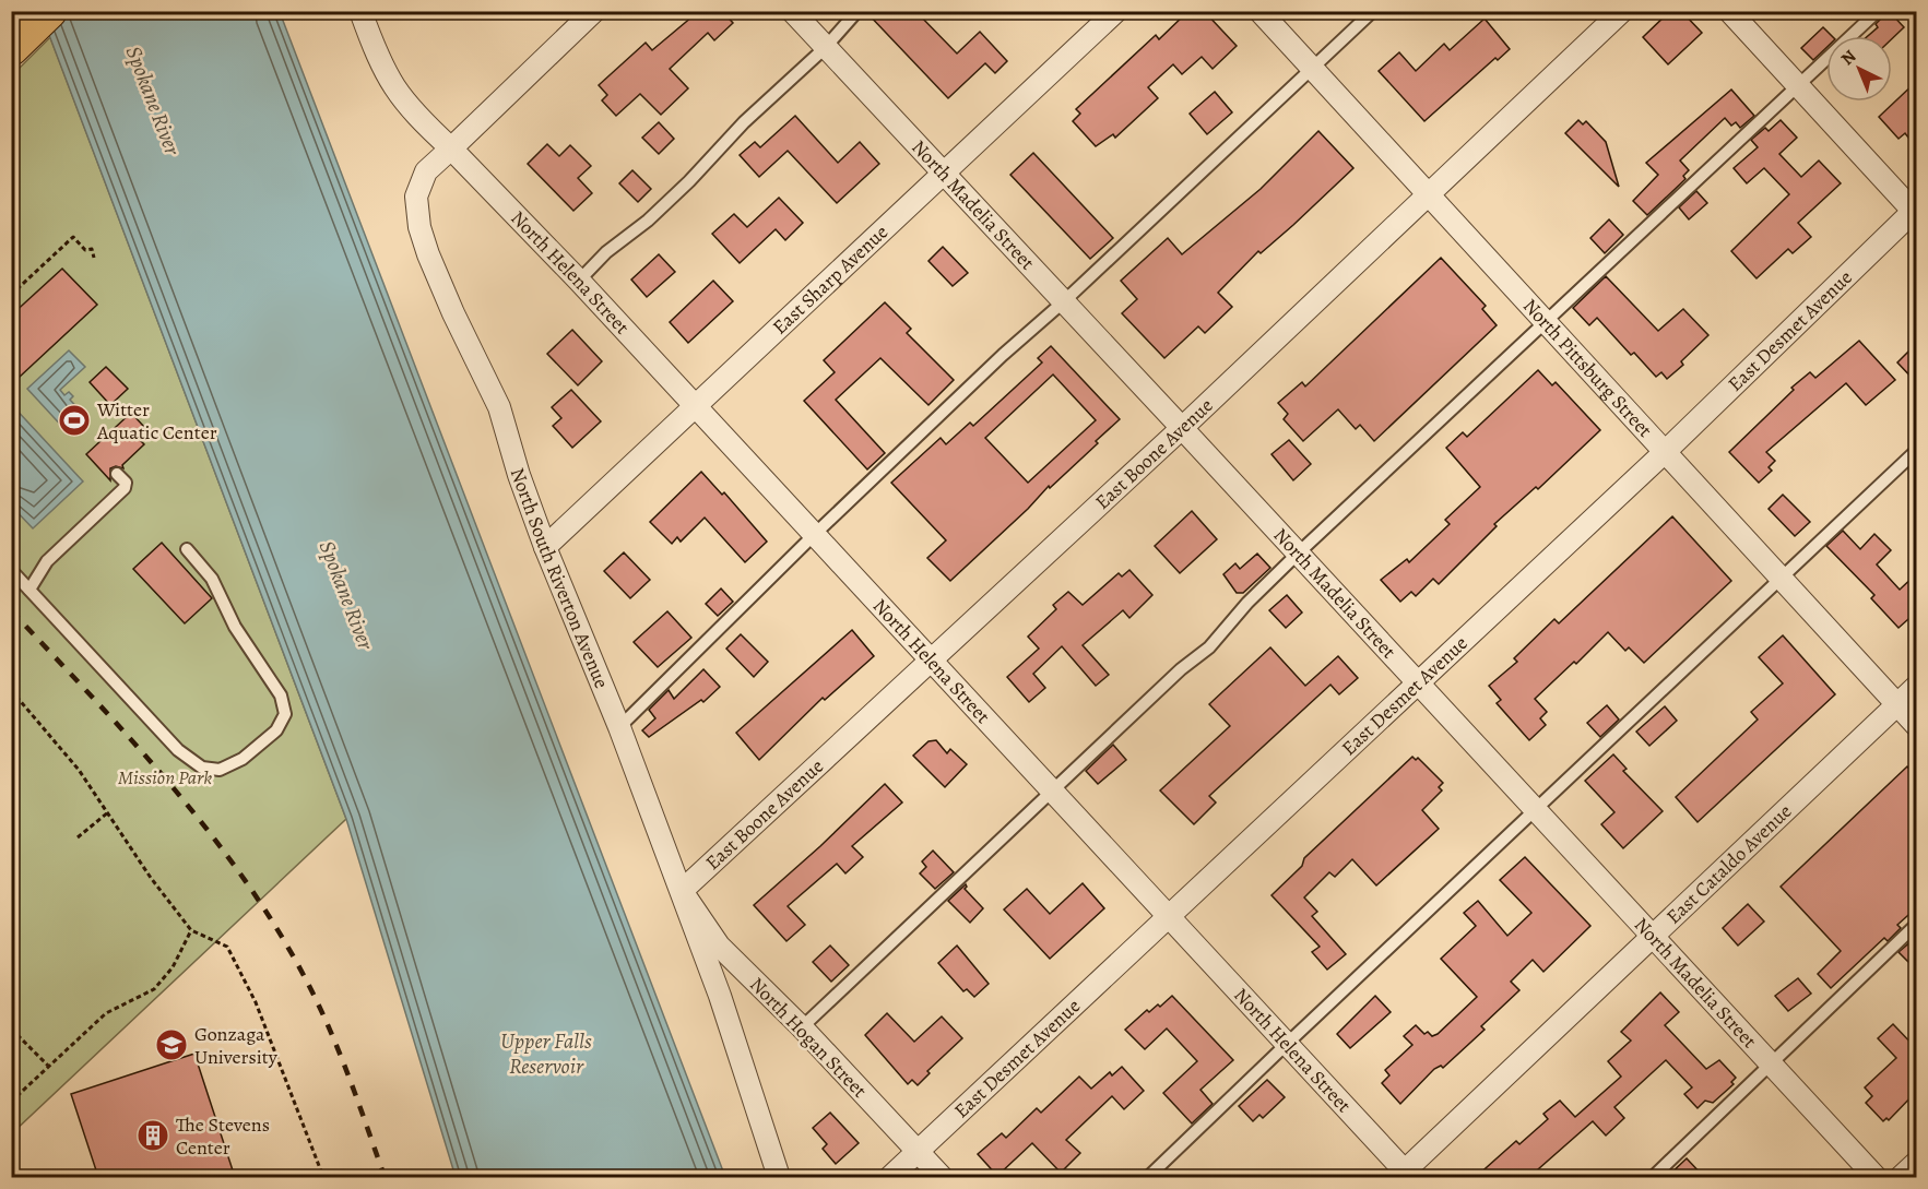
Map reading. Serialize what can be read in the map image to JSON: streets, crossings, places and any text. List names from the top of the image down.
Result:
{
  "streets": {
    "street": [
      "North Madelia Street",
      "North Helena Street",
      "East Sharp Avenue",
      "East Desmet Avenue",
      "North Pittsburg Street",
      "East Boone Avenue",
      "North South Riverton Avenue",
      "East Cataldo Avenue",
      "North Hogan Street"
    ]
  },
  "crossings": [
    ["North Madelia Street", "East Sharp Avenue"],
    ["North Madelia Street", "East Desmet Avenue"],
    ["North Madelia Street", "East Boone Avenue"],
    ["North Madelia Street", "East Cataldo Avenue"],
    ["North Helena Street", "East Sharp Avenue"],
    ["North Helena Street", "East Desmet Avenue"],
    ["North Helena Street", "East Boone Avenue"],
    ["North Helena Street", "North South Riverton Avenue"],
    ["North Helena Street", "East Cataldo Avenue"],
    ["East Sharp Avenue", "North South Riverton Avenue"],
    ["East Desmet Avenue", "North Pittsburg Street"],
    ["East Desmet Avenue", "North Hogan Street"],
    ["North Pittsburg Street", "East Boone Avenue"],
    ["North Pittsburg Street", "East Cataldo Avenue"],
    ["East Boone Avenue", "North South Riverton Avenue"],
    ["East Boone Avenue", "North Hogan Street"],
    ["North South Riverton Avenue", "North Hogan Street"]
  ],
  "water": ["Spokane River", "Upper Falls Reservoir"],
  "parks": ["Mission Park"],
  "places": {
    "sports": ["Witter Aquatic Center"],
    "school or university": ["Gonzaga University"],
    "building": ["The Stevens Center"]
  },
  "north": "top left"
}
